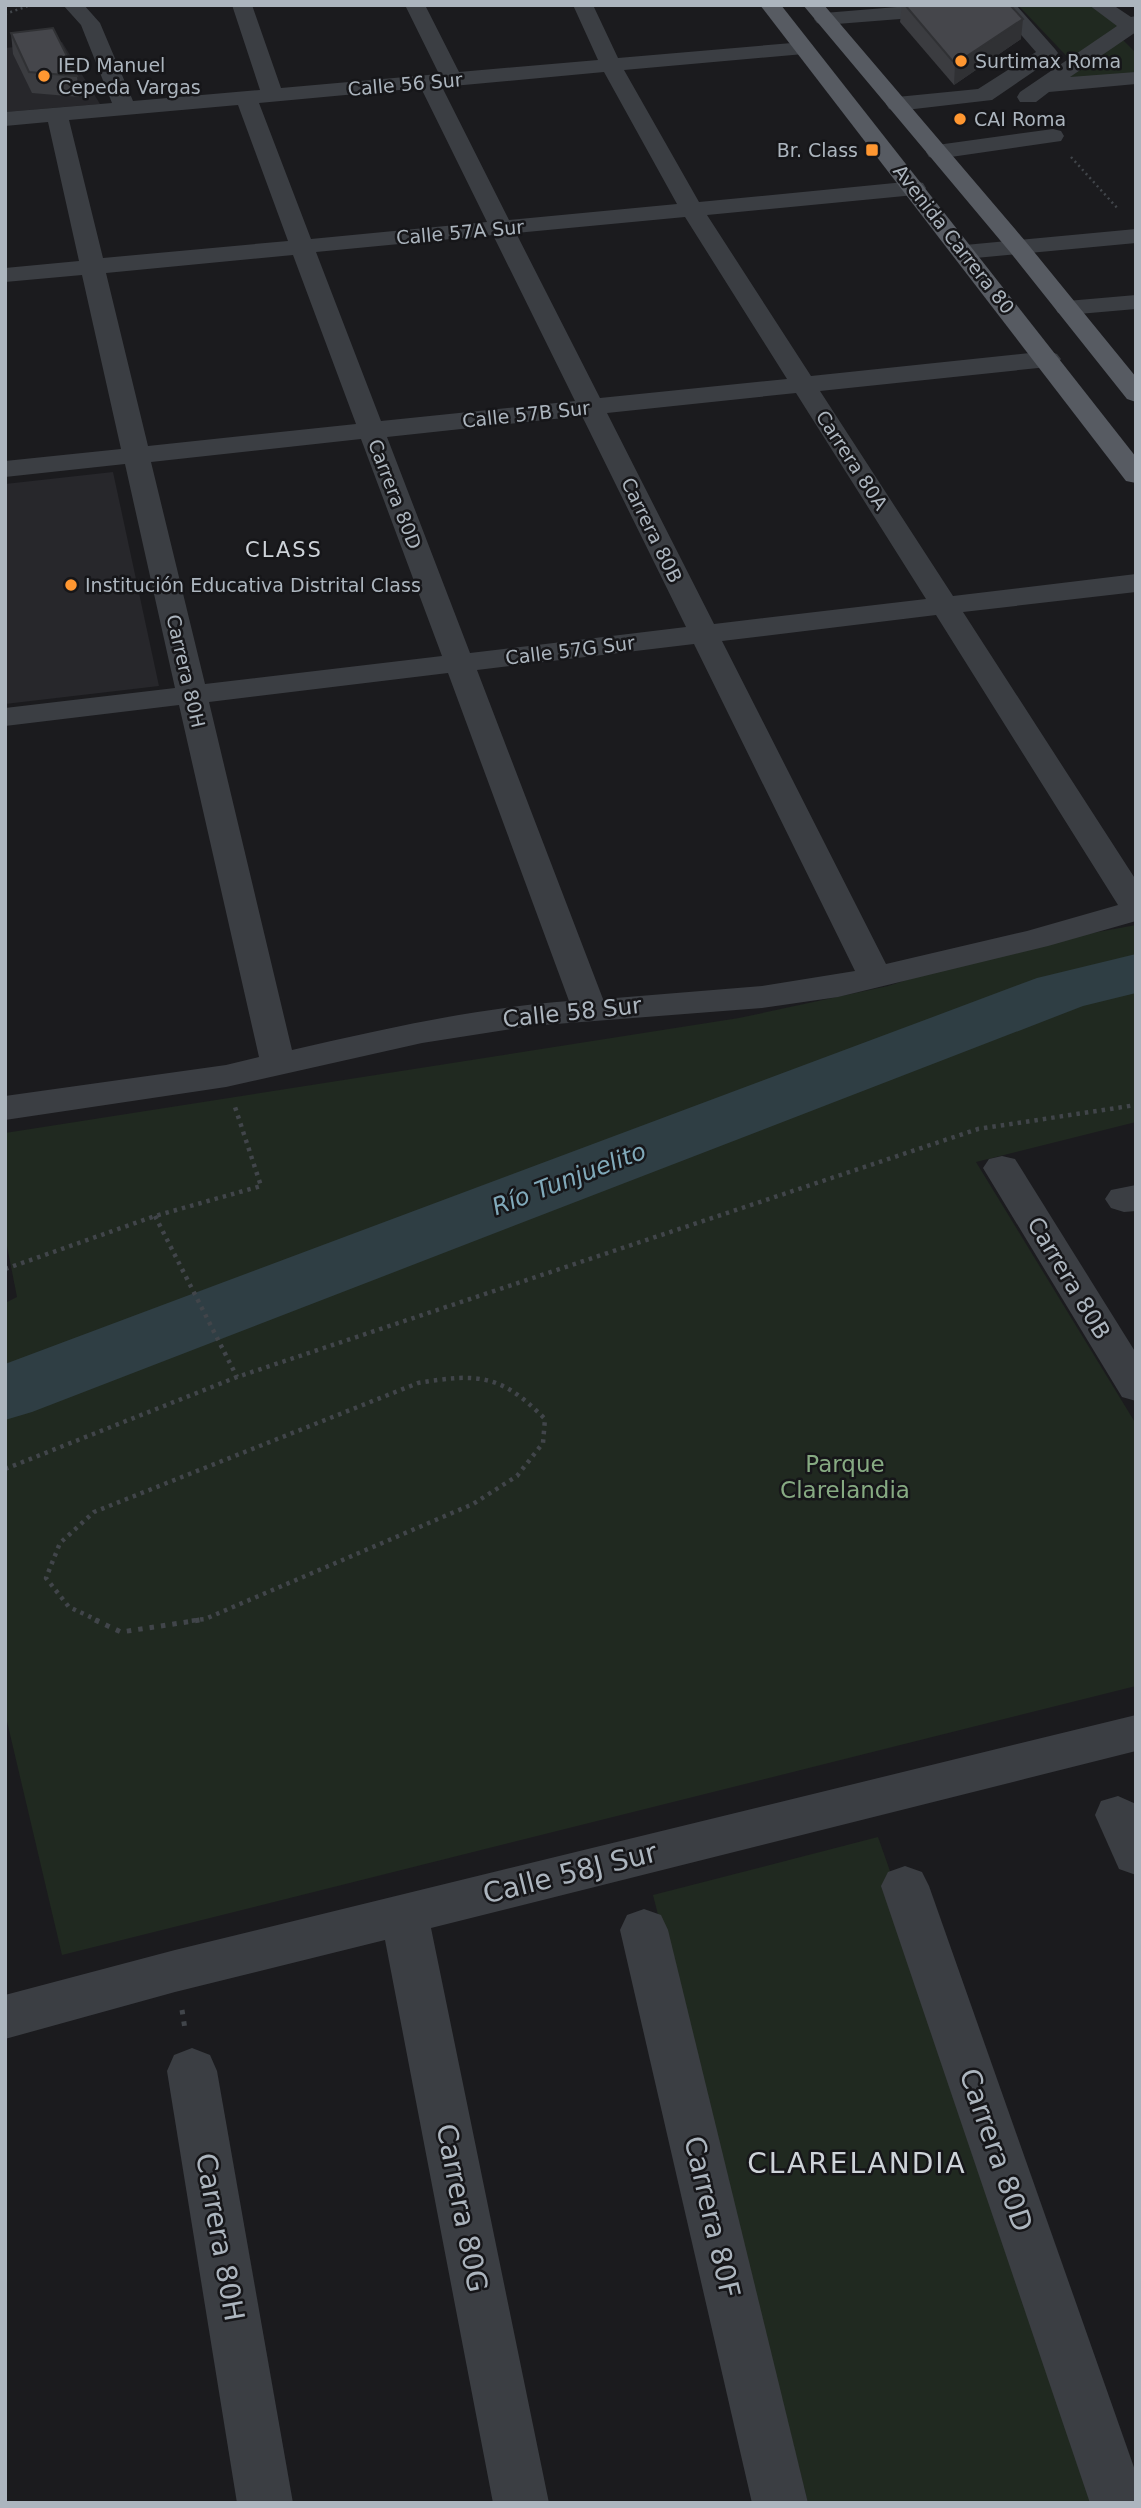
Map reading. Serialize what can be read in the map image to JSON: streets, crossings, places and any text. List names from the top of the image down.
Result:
{
  "streets": {
    "main road": ["Avenida Carrera 80"],
    "street": [
      "Calle 56 Sur",
      "Calle 57A Sur",
      "Calle 57B Sur",
      "Carrera 80A",
      "Carrera 80D",
      "Carrera 80B",
      "Calle 57G Sur",
      "Carrera 80H",
      "Calle 58 Sur",
      "Calle 58J Sur",
      "Carrera 80G",
      "Carrera 80F"
    ]
  },
  "crossings": [
    ["Calle 56 Sur", "Avenida Carrera 80"],
    ["Calle 56 Sur", "Carrera 80A"],
    ["Calle 56 Sur", "Carrera 80D"],
    ["Calle 56 Sur", "Carrera 80B"],
    ["Calle 56 Sur", "Carrera 80H"],
    ["Calle 57A Sur", "Avenida Carrera 80"],
    ["Calle 57A Sur", "Carrera 80A"],
    ["Calle 57A Sur", "Carrera 80D"],
    ["Calle 57A Sur", "Carrera 80B"],
    ["Calle 57A Sur", "Carrera 80H"],
    ["Avenida Carrera 80", "Calle 57B Sur"],
    ["Calle 57B Sur", "Carrera 80A"],
    ["Calle 57B Sur", "Carrera 80D"],
    ["Calle 57B Sur", "Carrera 80B"],
    ["Calle 57B Sur", "Carrera 80H"],
    ["Carrera 80A", "Calle 57G Sur"],
    ["Carrera 80A", "Calle 58 Sur"],
    ["Carrera 80D", "Calle 57G Sur"],
    ["Carrera 80D", "Calle 58 Sur"],
    ["Carrera 80B", "Calle 57G Sur"],
    ["Carrera 80B", "Calle 58 Sur"],
    ["Calle 57G Sur", "Carrera 80H"],
    ["Carrera 80H", "Calle 58 Sur"],
    ["Calle 58J Sur", "Carrera 80G"]
  ],
  "districts": ["CLASS", "CLARELANDIA"],
  "water": ["Río Tunjuelito"],
  "parks": ["Parque Clarelandia"],
  "places": {
    "other": [
      "Surtimax Roma",
      "IED Manuel Cepeda Vargas",
      "CAI Roma",
      "Institución Educativa Distrital Class"
    ],
    "transit": ["Br. Class"]
  }
}
